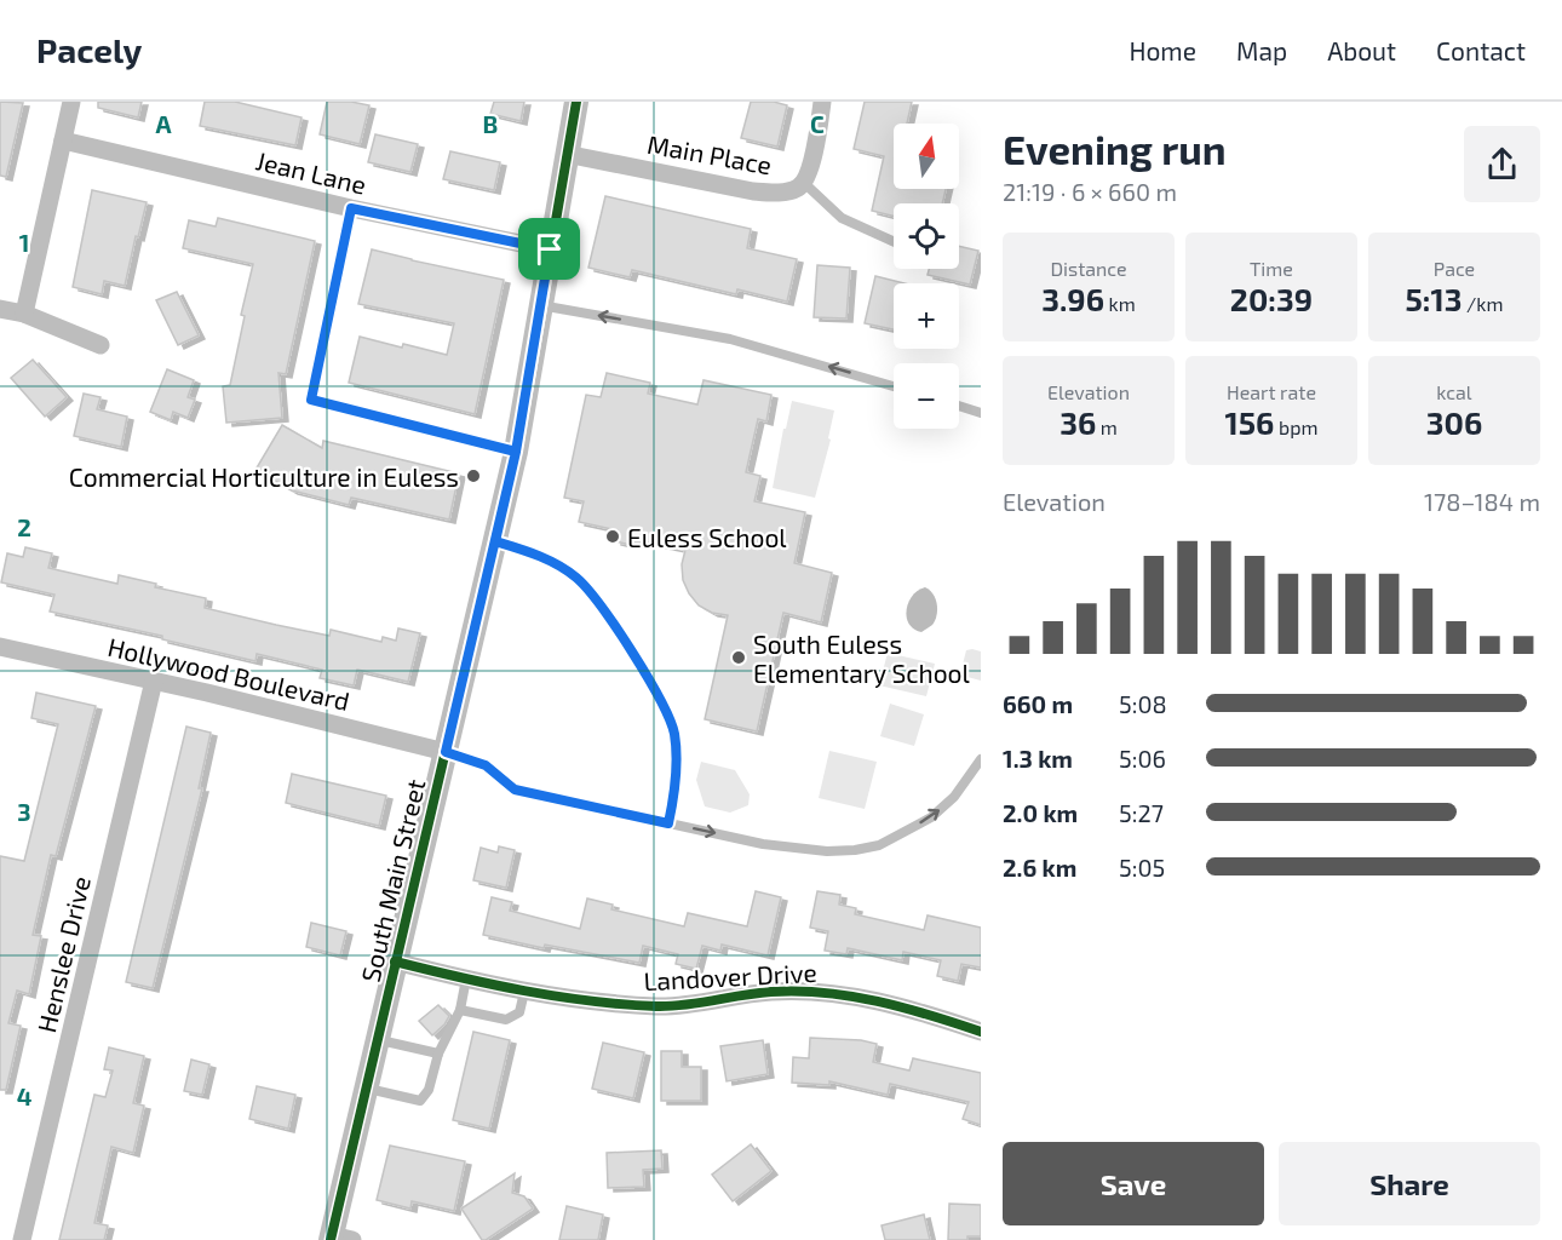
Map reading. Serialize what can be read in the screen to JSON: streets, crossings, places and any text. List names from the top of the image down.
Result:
{
  "streets": {
    "street": [
      "Main Place",
      "Jean Lane",
      "Hollywood Boulevard",
      "South Main Street",
      "Henslee Drive",
      "Landover Drive"
    ]
  },
  "crossings": [
    ["Main Place", "South Main Street"],
    ["Jean Lane", "South Main Street"],
    ["Hollywood Boulevard", "South Main Street"],
    ["Hollywood Boulevard", "Henslee Drive"],
    ["South Main Street", "Landover Drive"]
  ],
  "places": ["Commercial Horticulture in Euless", "Euless School", "South Euless Elementary School"],
  "north": "top",
  "page": {
    "header": "Pacely",
    "nav": [
      "Home",
      "Map",
      "About",
      "Contact"
    ],
    "heading": ["Evening run", "21:19 · 6 × 660 m"],
    "map_buttons": ["+", "−"],
    "stats": [
      ["Distance", "3.96 km"],
      ["Time", "20:39"],
      ["Pace", "5:13 /km"],
      ["Elevation", "36 m"],
      ["Heart rate", "156 bpm"],
      ["kcal", "306"]
    ],
    "chart": ["Elevation", "178–184 m"],
    "list": [
      {
        "name": "660 m",
        "note": "5:08"
      },
      {
        "name": "1.3 km",
        "note": "5:06"
      },
      {
        "name": "2.0 km",
        "note": "5:27"
      },
      {
        "name": "2.6 km",
        "note": "5:05"
      }
    ],
    "buttons": ["Save", "Share"]
  },
  "grid": {
    "columns": ["A", "B", "C"],
    "rows": [
      "1",
      "2",
      "3",
      "4"
    ]
  }
}
